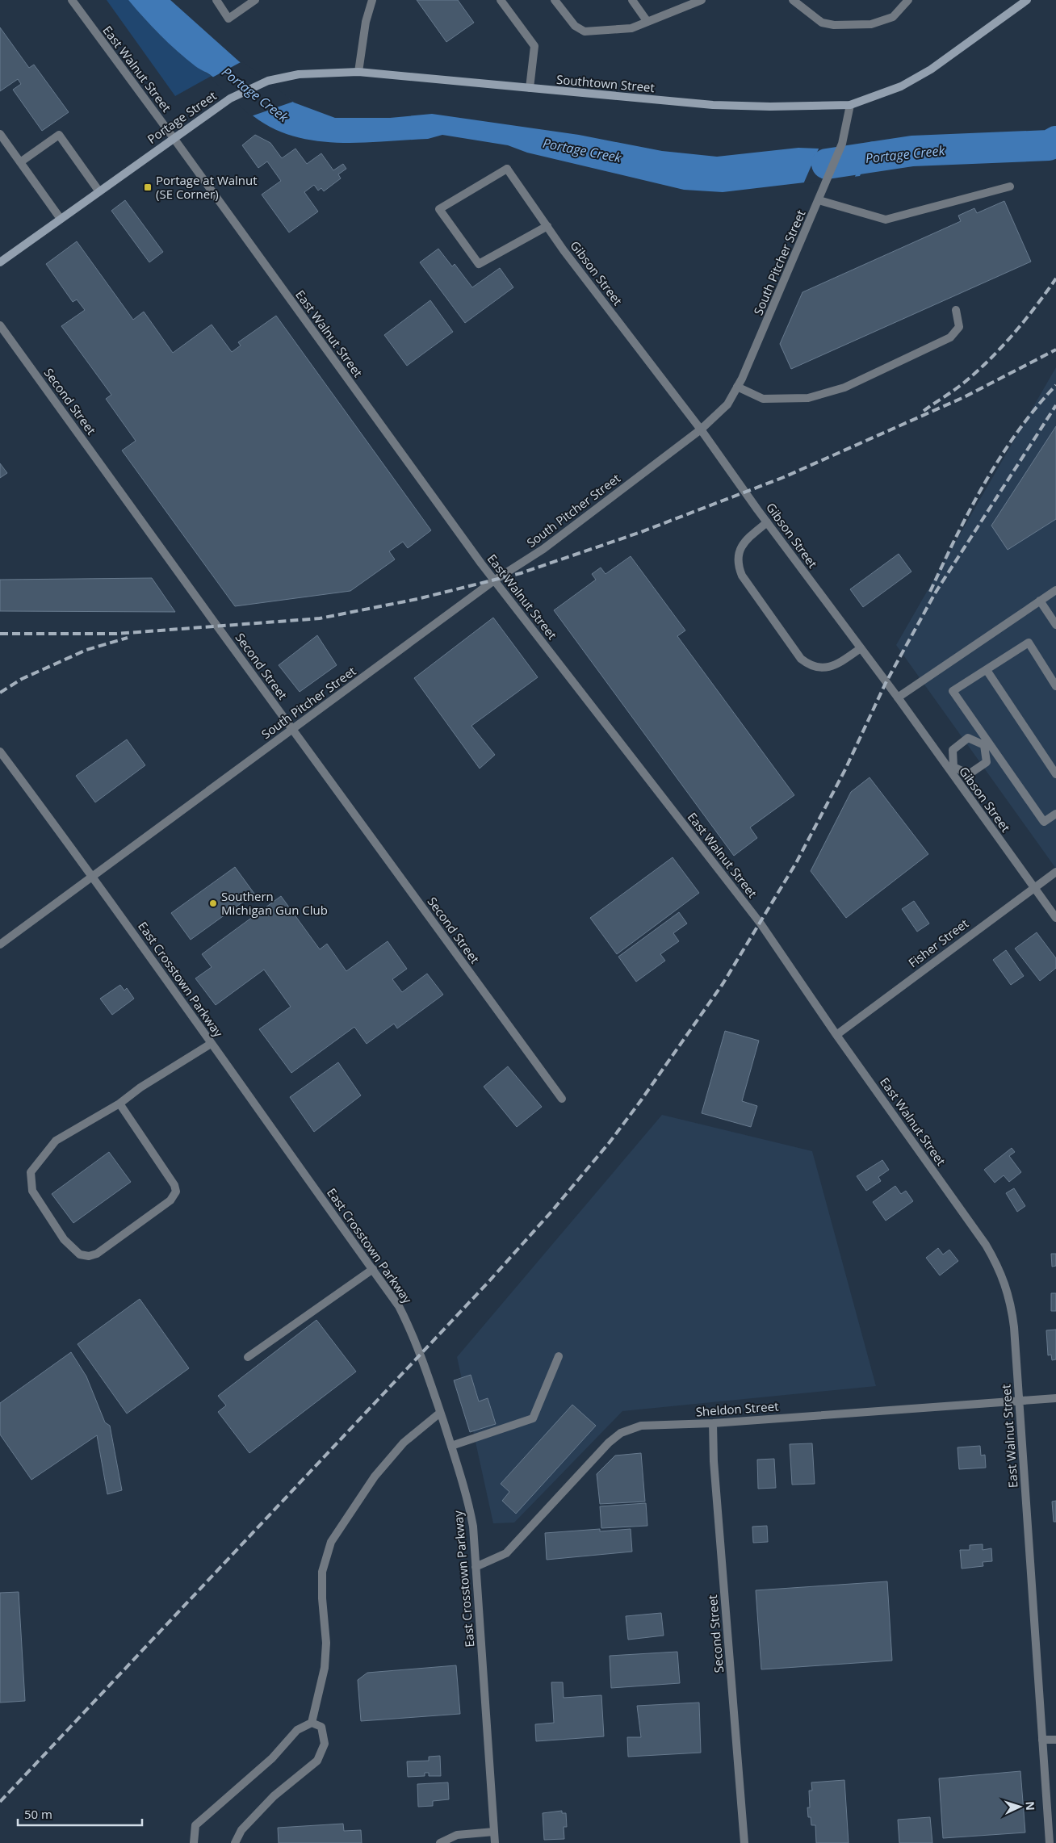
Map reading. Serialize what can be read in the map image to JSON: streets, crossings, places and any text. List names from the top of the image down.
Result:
{
  "streets": {
    "main road": ["Southtown Street", "Portage Street"],
    "street": [
      "East Walnut Street",
      "South Pitcher Street",
      "Gibson Street",
      "Second Street",
      "Fisher Street",
      "East Crosstown Parkway",
      "Sheldon Street"
    ]
  },
  "crossings": [
    ["East Walnut Street", "Portage Street"],
    ["East Walnut Street", "South Pitcher Street"],
    ["East Walnut Street", "Fisher Street"],
    ["East Walnut Street", "Sheldon Street"],
    ["Southtown Street", "Portage Street"],
    ["Southtown Street", "South Pitcher Street"],
    ["South Pitcher Street", "Gibson Street"],
    ["South Pitcher Street", "Second Street"],
    ["South Pitcher Street", "East Crosstown Parkway"],
    ["Gibson Street", "Fisher Street"],
    ["Second Street", "Sheldon Street"],
    ["East Crosstown Parkway", "Sheldon Street"]
  ],
  "water": ["Portage Creek"],
  "places": {
    "transit": ["Portage at Walnut (SE Corner)"],
    "other": ["Southern Michigan Gun Club"]
  },
  "scale_bar": "50 m",
  "north": "right"
}
